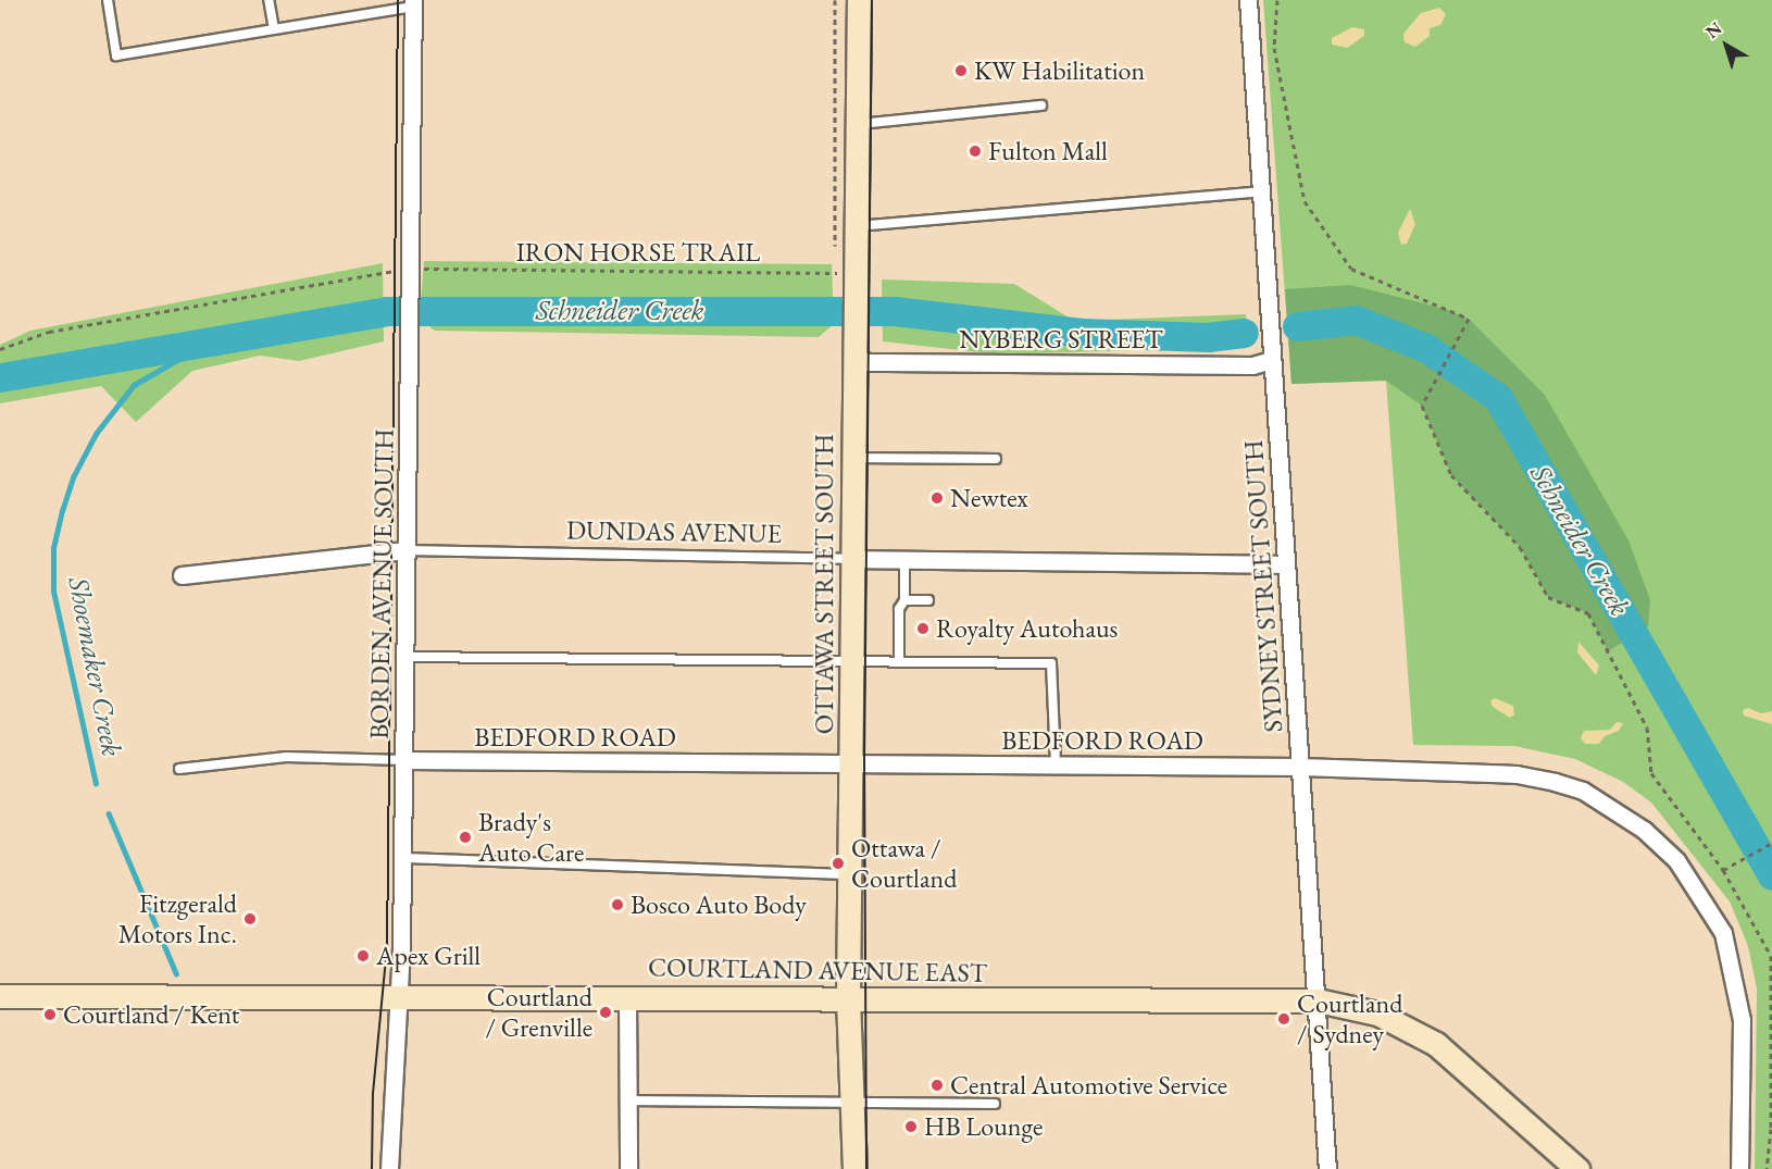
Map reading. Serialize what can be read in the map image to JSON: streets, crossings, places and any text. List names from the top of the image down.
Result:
{
  "streets": {
    "main road": ["OTTAWA STREET SOUTH", "COURTLAND AVENUE EAST"],
    "street": [
      "NYBERG STREET",
      "DUNDAS AVENUE",
      "BORDEN AVENUE SOUTH",
      "SYDNEY STREET SOUTH",
      "BEDFORD ROAD"
    ],
    "path": ["IRON HORSE TRAIL"]
  },
  "crossings": [
    ["IRON HORSE TRAIL", "OTTAWA STREET SOUTH"],
    ["NYBERG STREET", "OTTAWA STREET SOUTH"],
    ["NYBERG STREET", "SYDNEY STREET SOUTH"],
    ["DUNDAS AVENUE", "BORDEN AVENUE SOUTH"],
    ["DUNDAS AVENUE", "OTTAWA STREET SOUTH"],
    ["DUNDAS AVENUE", "SYDNEY STREET SOUTH"],
    ["BORDEN AVENUE SOUTH", "BEDFORD ROAD"],
    ["BORDEN AVENUE SOUTH", "COURTLAND AVENUE EAST"],
    ["OTTAWA STREET SOUTH", "BEDFORD ROAD"],
    ["OTTAWA STREET SOUTH", "COURTLAND AVENUE EAST"],
    ["SYDNEY STREET SOUTH", "BEDFORD ROAD"],
    ["SYDNEY STREET SOUTH", "COURTLAND AVENUE EAST"]
  ],
  "water": ["Schneider Creek", "Shoemaker Creek"],
  "places": [
    "KW Habilitation",
    "Fulton Mall",
    "Newtex",
    "Royalty Autohaus",
    "Brady's Auto Care",
    "Ottawa / Courtland",
    "Bosco Auto Body",
    "Fitzgerald Motors Inc.",
    "Apex Grill",
    "Courtland / Grenville",
    "Courtland / Kent",
    "Courtland / Sydney",
    "Central Automotive Service",
    "HB Lounge"
  ],
  "north": "top left"
}
